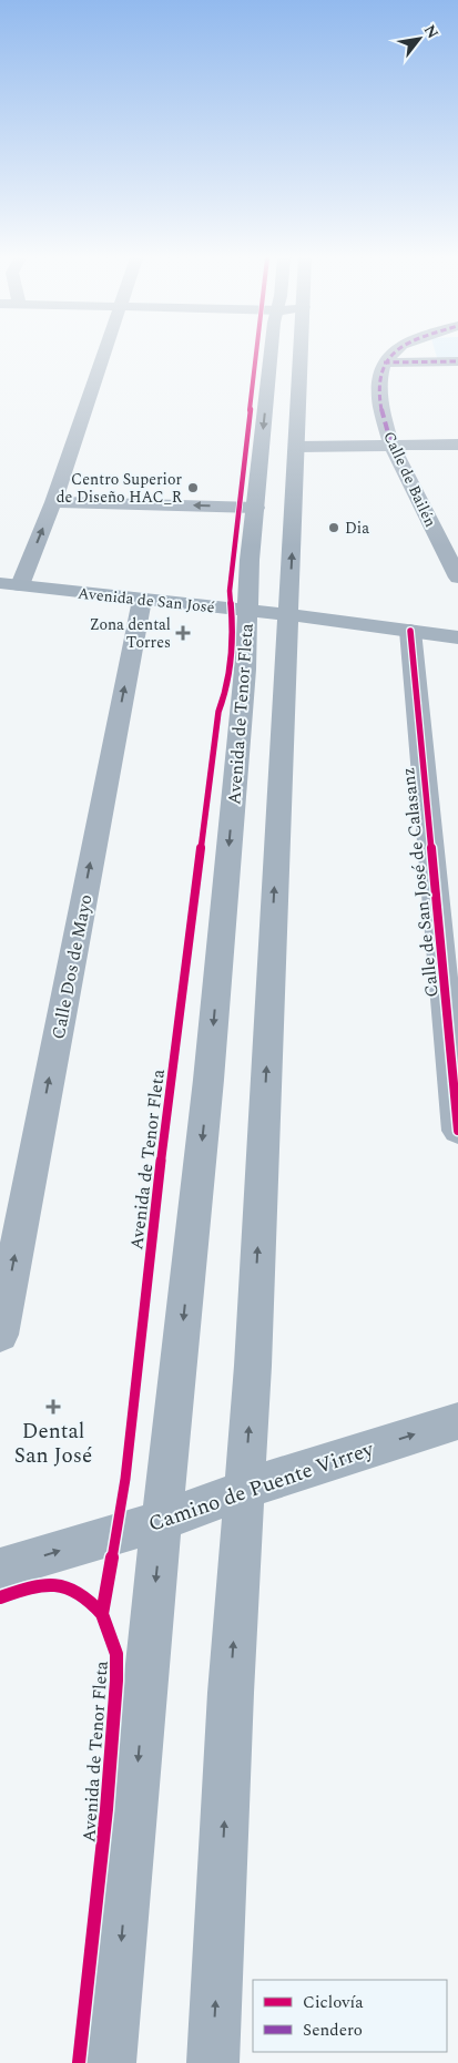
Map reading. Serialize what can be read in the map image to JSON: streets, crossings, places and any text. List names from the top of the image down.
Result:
{
  "streets": {
    "main road": ["Avenida de San José", "Avenida de Tenor Fleta", "Camino de Puente Virrey"],
    "street": ["Calle de Bailén", "Calle de San José de Calasanz", "Calle Dos de Mayo"]
  },
  "crossings": [
    ["Avenida de San José", "Avenida de Tenor Fleta"],
    ["Avenida de San José", "Calle de San José de Calasanz"],
    ["Avenida de San José", "Calle Dos de Mayo"],
    ["Avenida de Tenor Fleta", "Camino de Puente Virrey"]
  ],
  "one_way": ["Calle Dos de Mayo", "Camino de Puente Virrey"],
  "places": {
    "other": ["Centro Superior de Diseño HAC_R", "Dia"],
    "health": ["Zona dental Torres", "Dental San José"]
  },
  "legend": ["Ciclovía", "Sendero"],
  "north": "top right"
}
